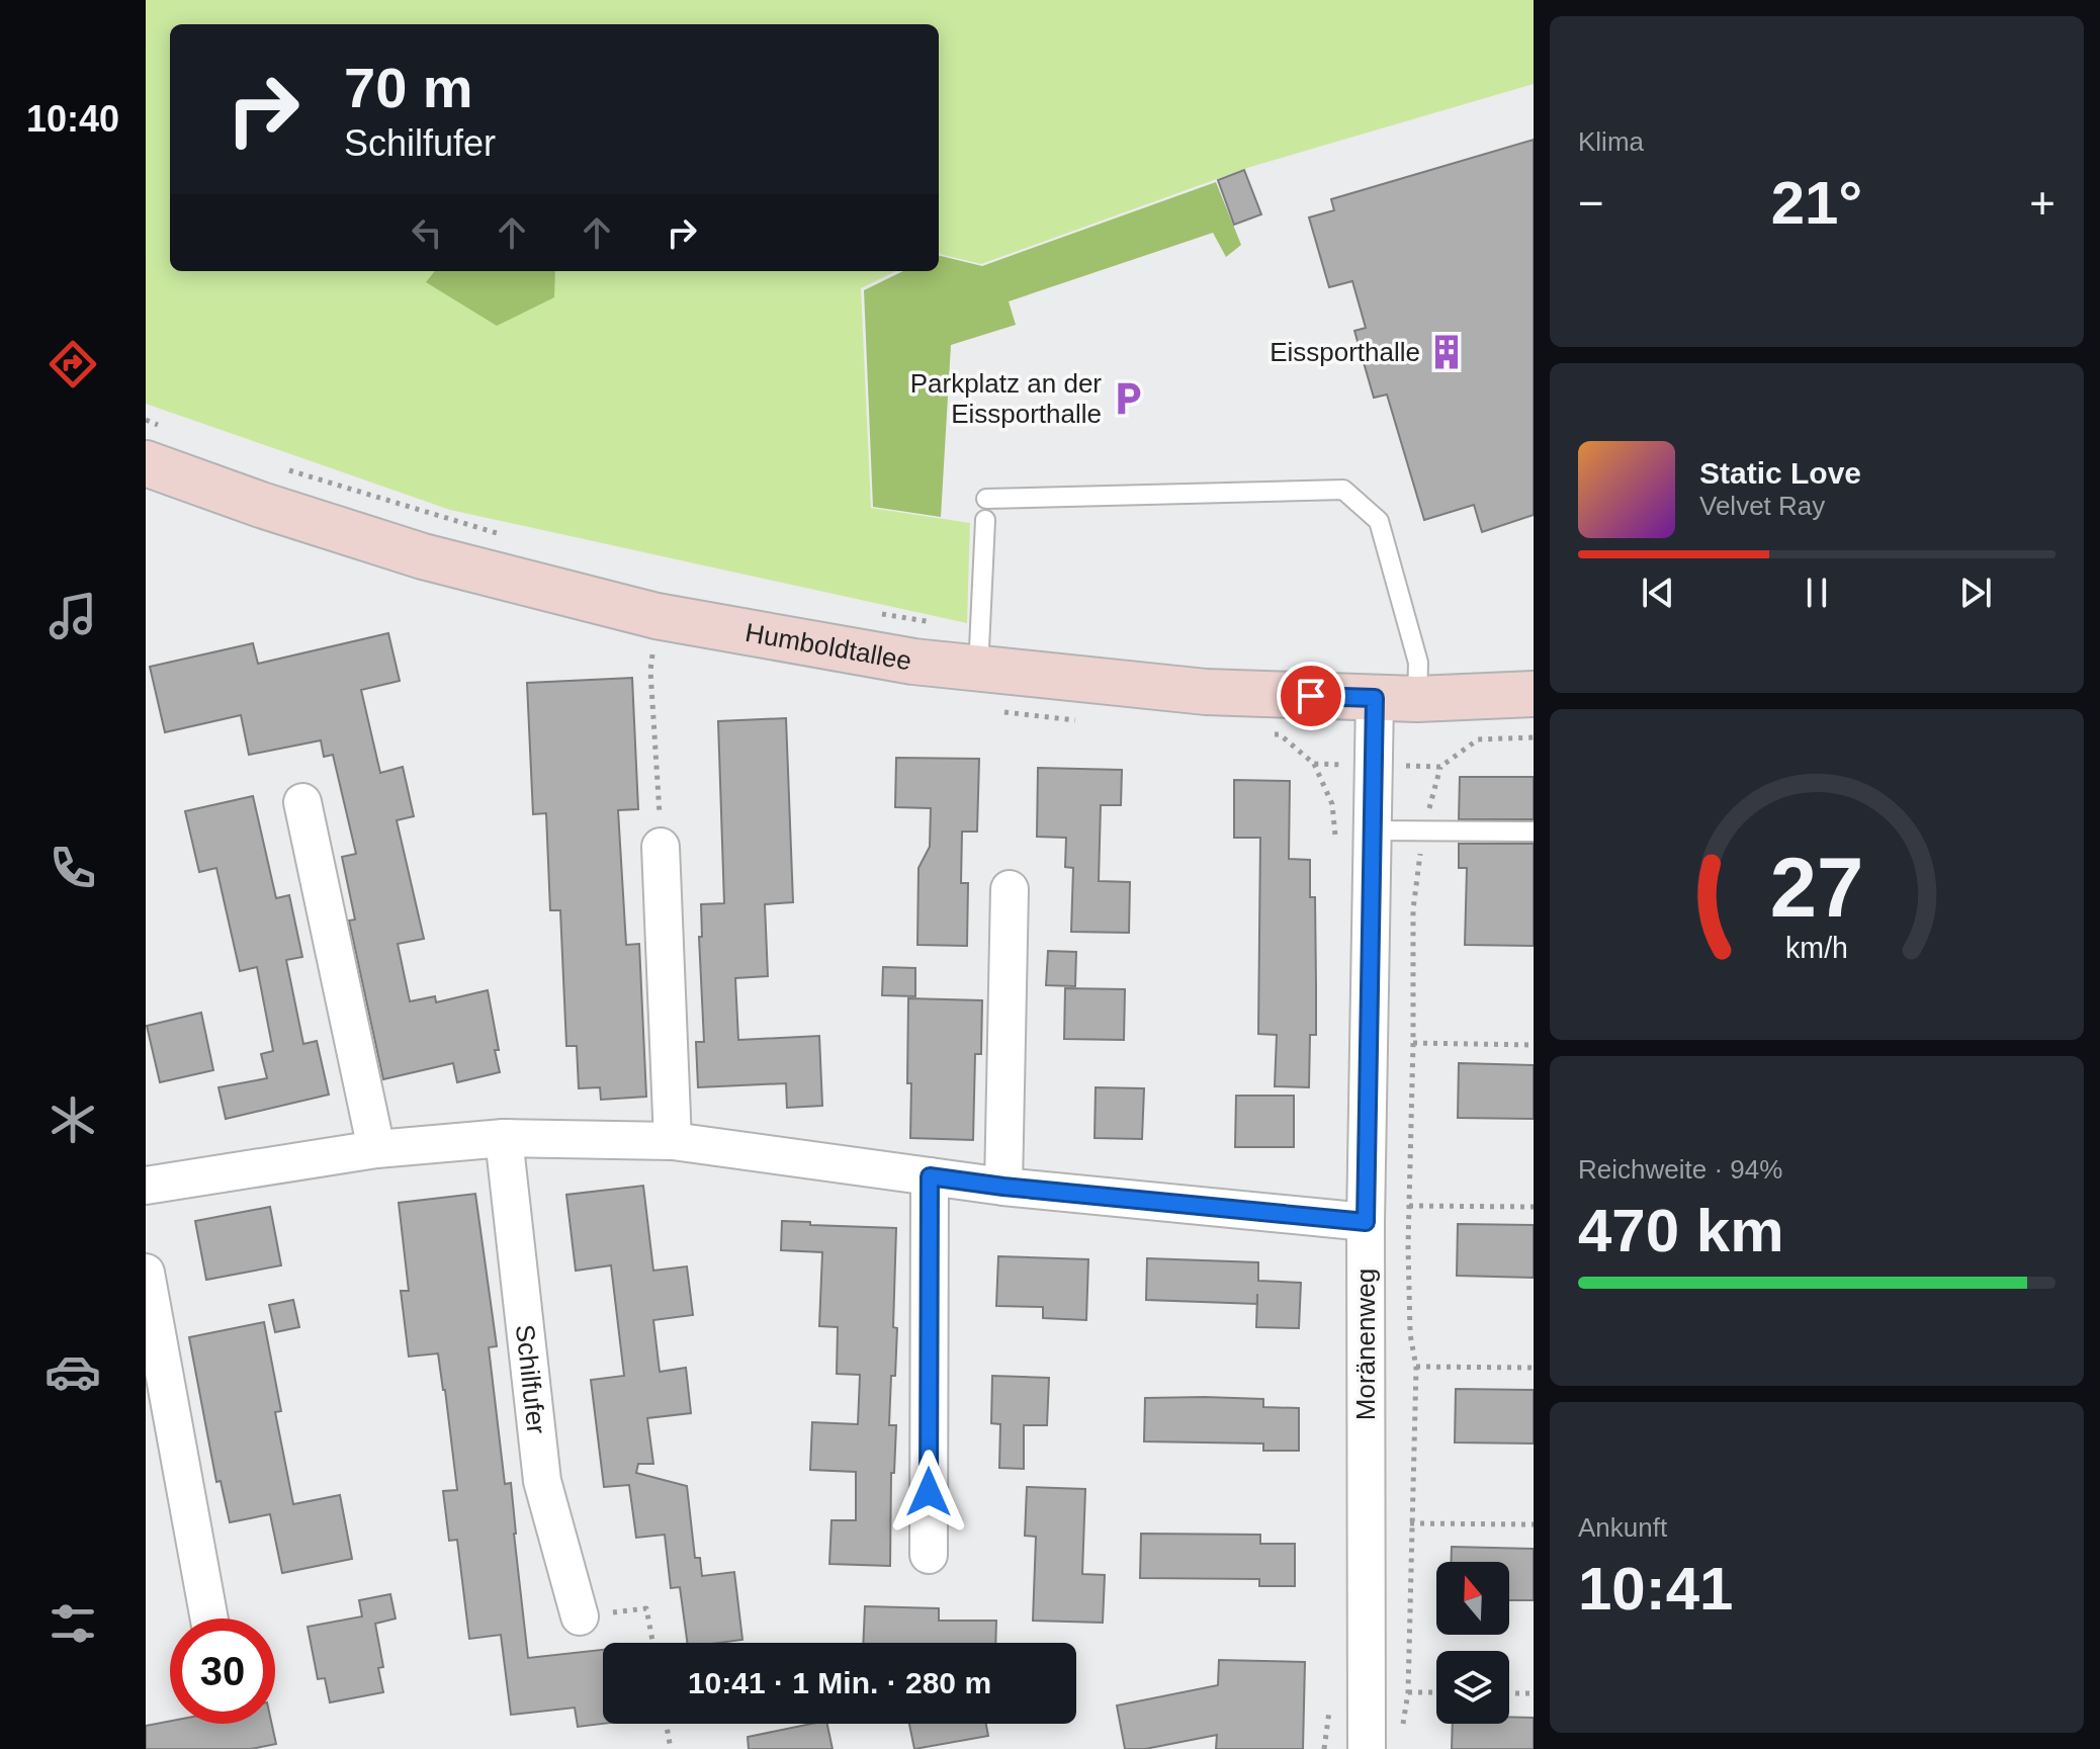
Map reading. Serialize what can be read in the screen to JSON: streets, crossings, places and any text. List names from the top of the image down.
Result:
{
  "streets": {
    "street": ["Humboldtallee", "Moränenweg", "Schilfufer"]
  },
  "crossings": [
    ["Humboldtallee", "Moränenweg"]
  ],
  "places": {
    "building": ["Eissporthalle"],
    "parking": ["Parkplatz an der Eissporthalle"]
  },
  "north": "top",
  "page": {
    "tabs": "10:40",
    "tile": [
      "Klima",
      ["Reichweite · 94%", "470 km"],
      ["Ankunft", "10:41"]
    ],
    "turn": ["70 m", "Schilfufer"],
    "heat": ["−", "21°", "+"],
    "song": ["Static Love", "Velvet Ray"],
    "limit": "30",
    "trip": "10:41 · 1 Min. · 280 m",
    "gauge": ["27", "km/h"]
  }
}
